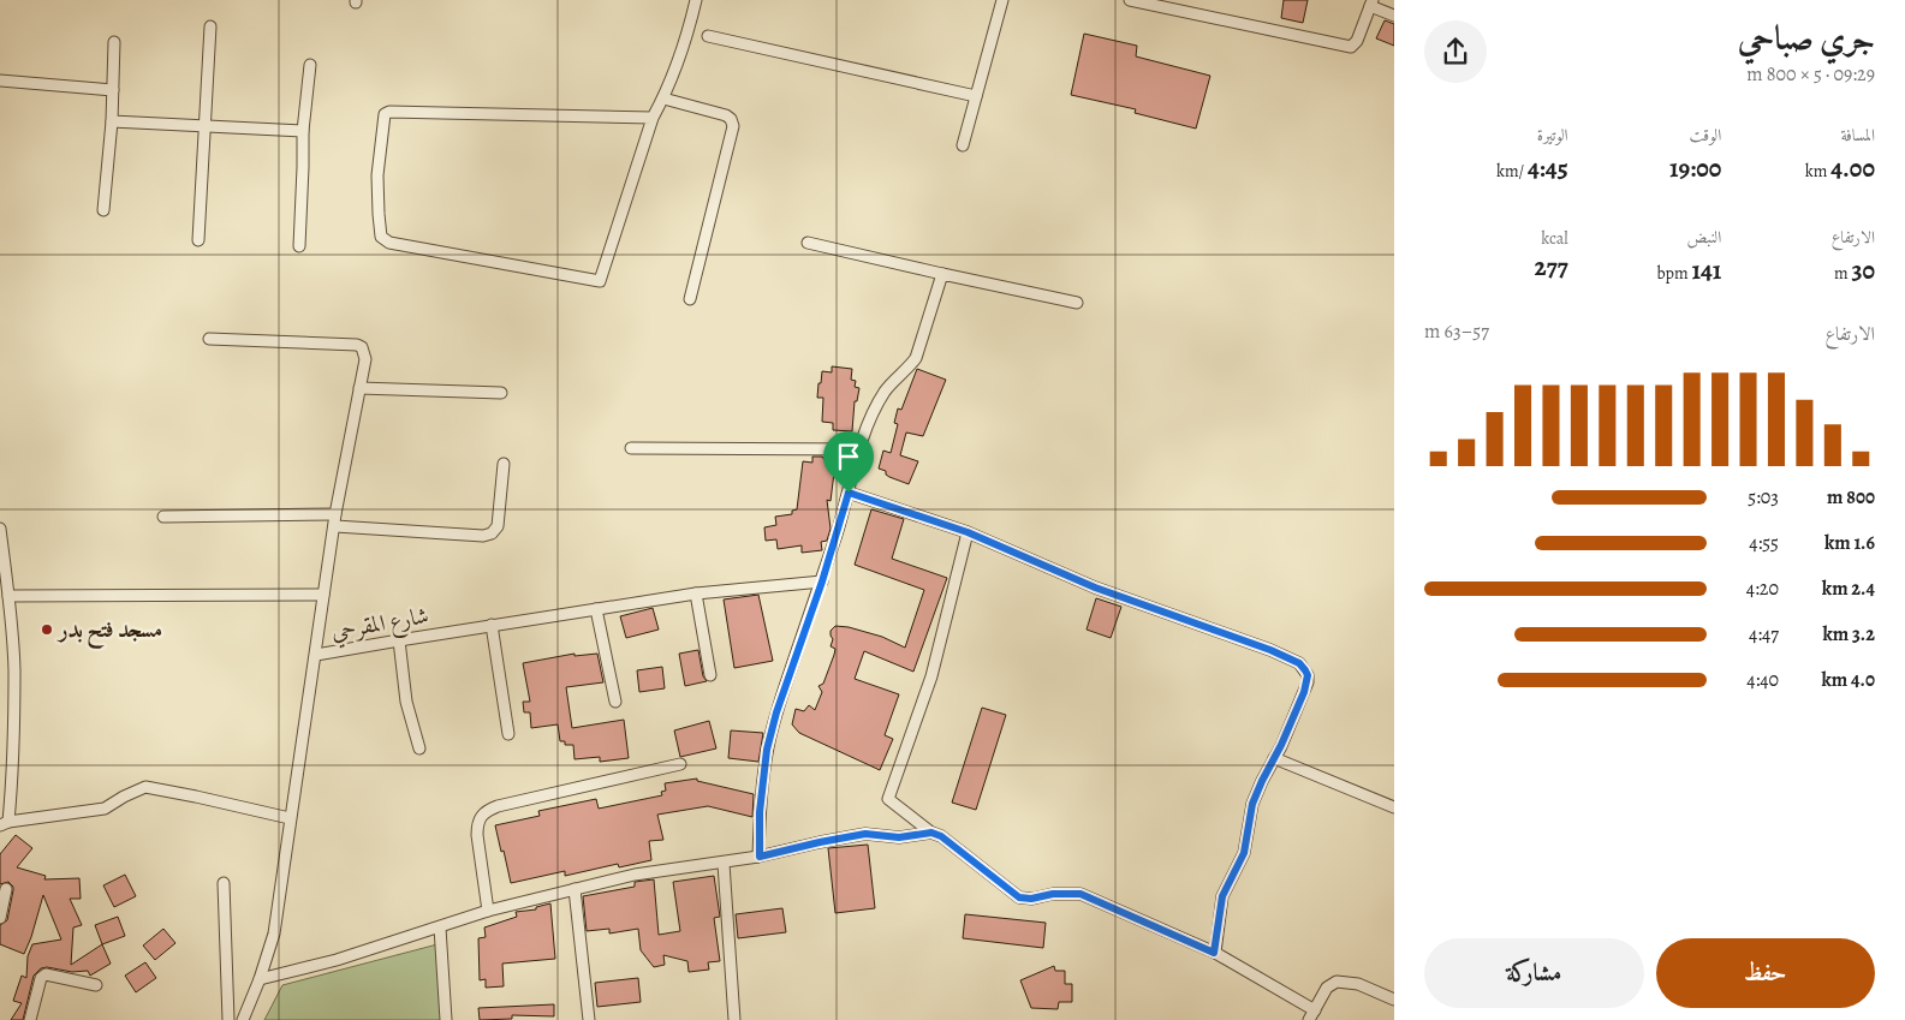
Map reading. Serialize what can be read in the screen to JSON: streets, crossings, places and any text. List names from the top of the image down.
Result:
{
  "streets": {
    "street": ["شارع المقرحي"]
  },
  "places": ["مسجد فتح بدر"],
  "page": {
    "heading": ["جري صباحي", "09:29 · 5 × 800 m"],
    "stats": [
      ["المسافة", "4.00 km"],
      ["الوقت", "19:00"],
      ["الوتيرة", "4:45 /km"],
      ["الارتفاع", "30 m"],
      ["النبض", "141 bpm"],
      ["kcal", "277"]
    ],
    "chart": ["الارتفاع", "57–63 m"],
    "list": [
      {
        "name": "800 m",
        "note": "5:03"
      },
      {
        "name": "1.6 km",
        "note": "4:55"
      },
      {
        "name": "2.4 km",
        "note": "4:20"
      },
      {
        "name": "3.2 km",
        "note": "4:47"
      },
      {
        "name": "4.0 km",
        "note": "4:40"
      }
    ],
    "buttons": ["حفظ", "مشاركة"]
  }
}
